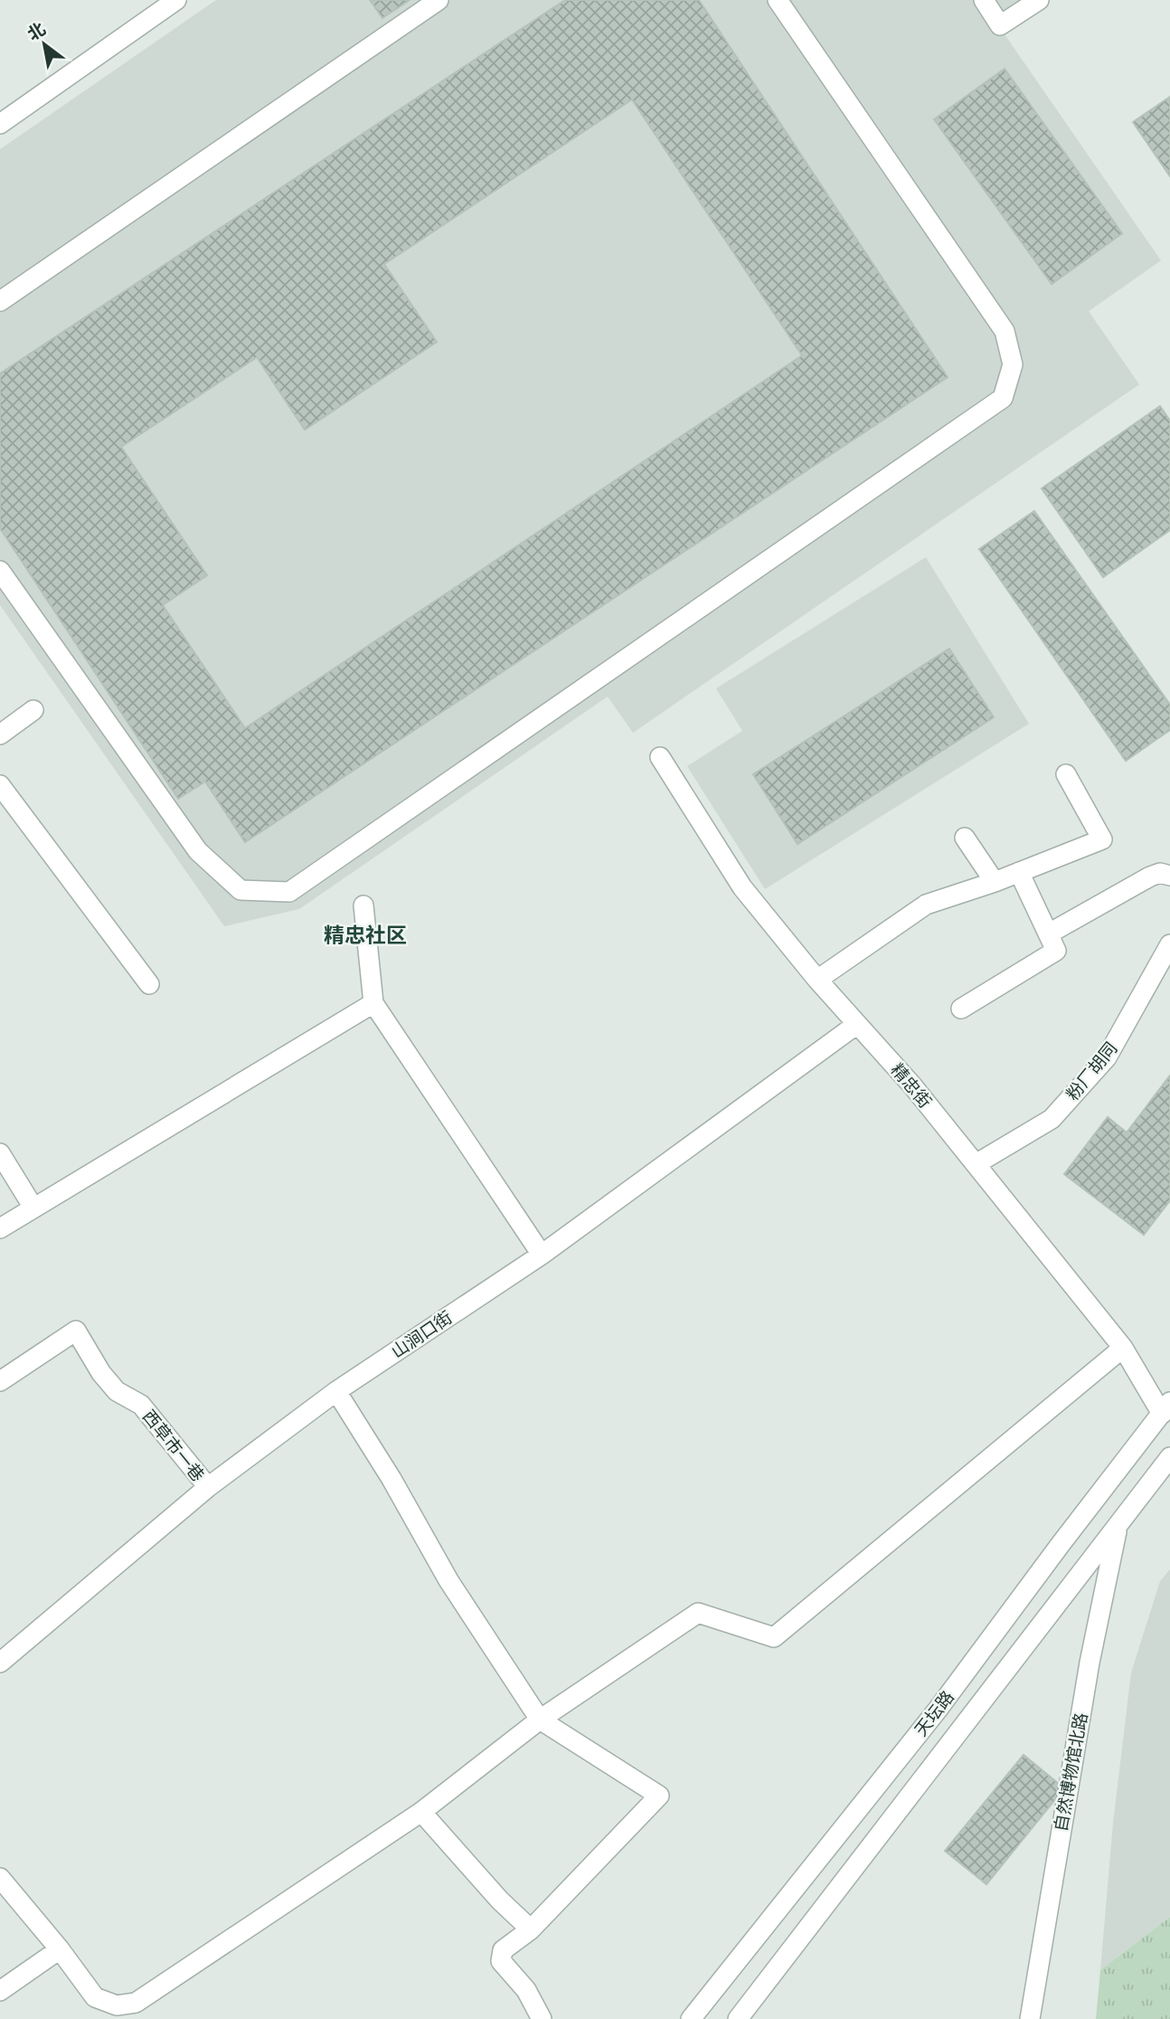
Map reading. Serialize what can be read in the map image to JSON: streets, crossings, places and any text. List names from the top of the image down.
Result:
{
  "streets": {
    "street": [
      "粉厂胡同",
      "精忠街",
      "山涧口街",
      "西草市一巷",
      "天坛路",
      "自然博物馆北路"
    ]
  },
  "crossings": [
    ["粉厂胡同", "精忠街"],
    ["精忠街", "山涧口街"],
    ["精忠街", "天坛路"],
    ["山涧口街", "西草市一巷"],
    ["天坛路", "自然博物馆北路"]
  ],
  "districts": ["精忠社区"],
  "north": "top left"
}
